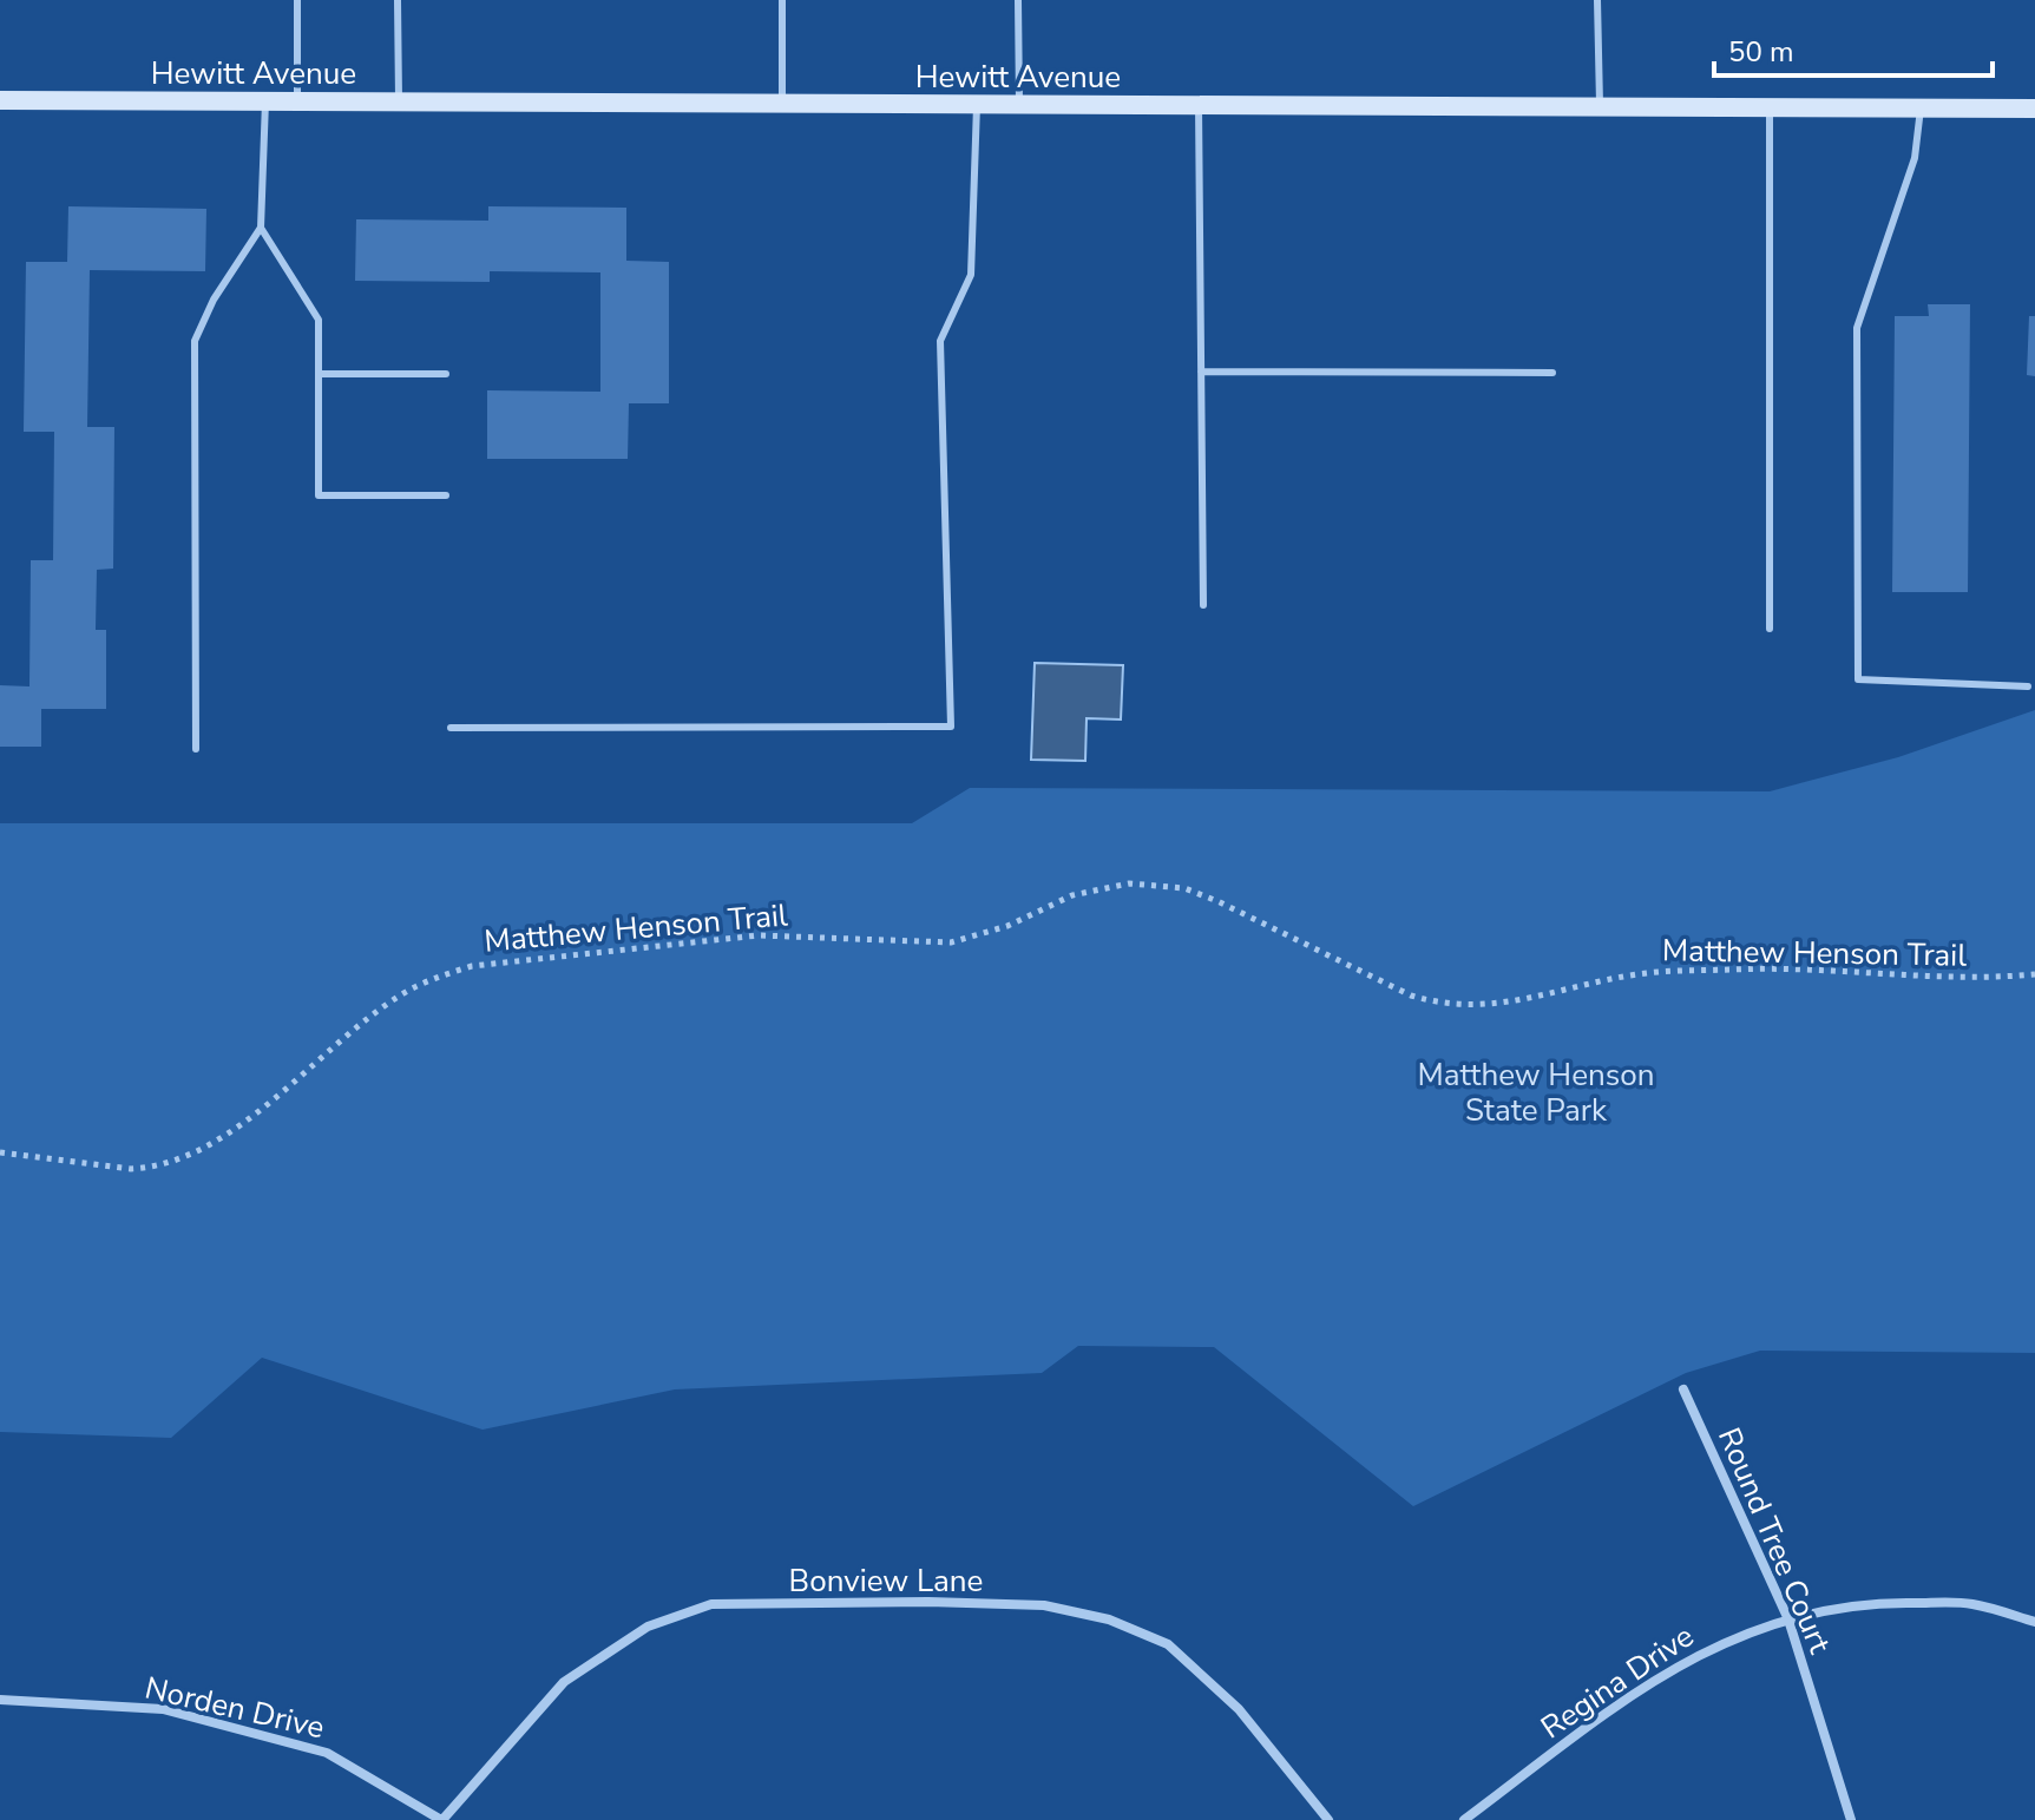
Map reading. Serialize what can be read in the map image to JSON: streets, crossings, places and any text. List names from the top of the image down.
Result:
{
  "streets": {
    "street": [
      "Hewitt Avenue",
      "Round Tree Court",
      "Bonview Lane",
      "Regina Drive",
      "Norden Drive"
    ],
    "path": ["Matthew Henson Trail"]
  },
  "crossings": [
    ["Round Tree Court", "Regina Drive"],
    ["Bonview Lane", "Norden Drive"]
  ],
  "parks": ["Matthew Henson State Park"],
  "scale_bar": "50 m"
}
